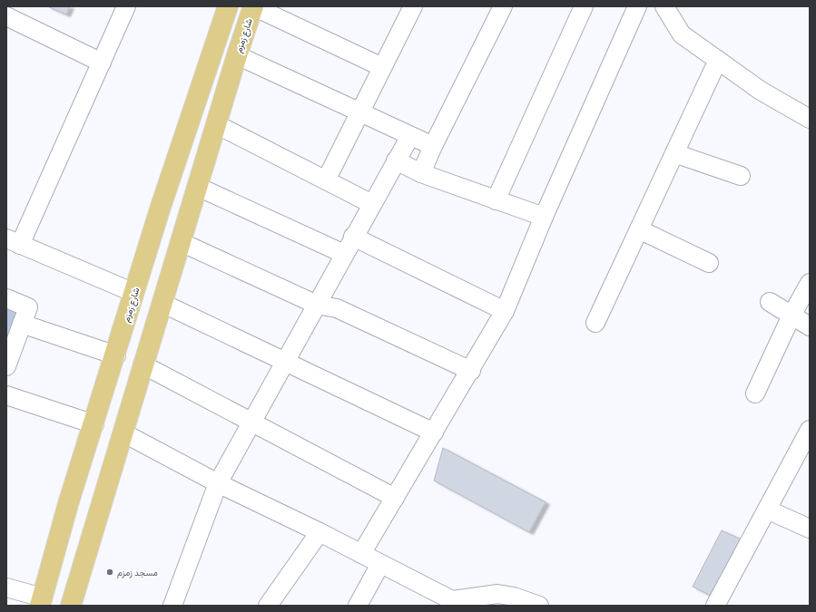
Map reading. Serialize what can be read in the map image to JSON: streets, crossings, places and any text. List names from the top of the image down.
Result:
{
  "streets": {
    "main road": ["شارع زمزم"]
  },
  "places": ["مسجد زمزم"]
}
